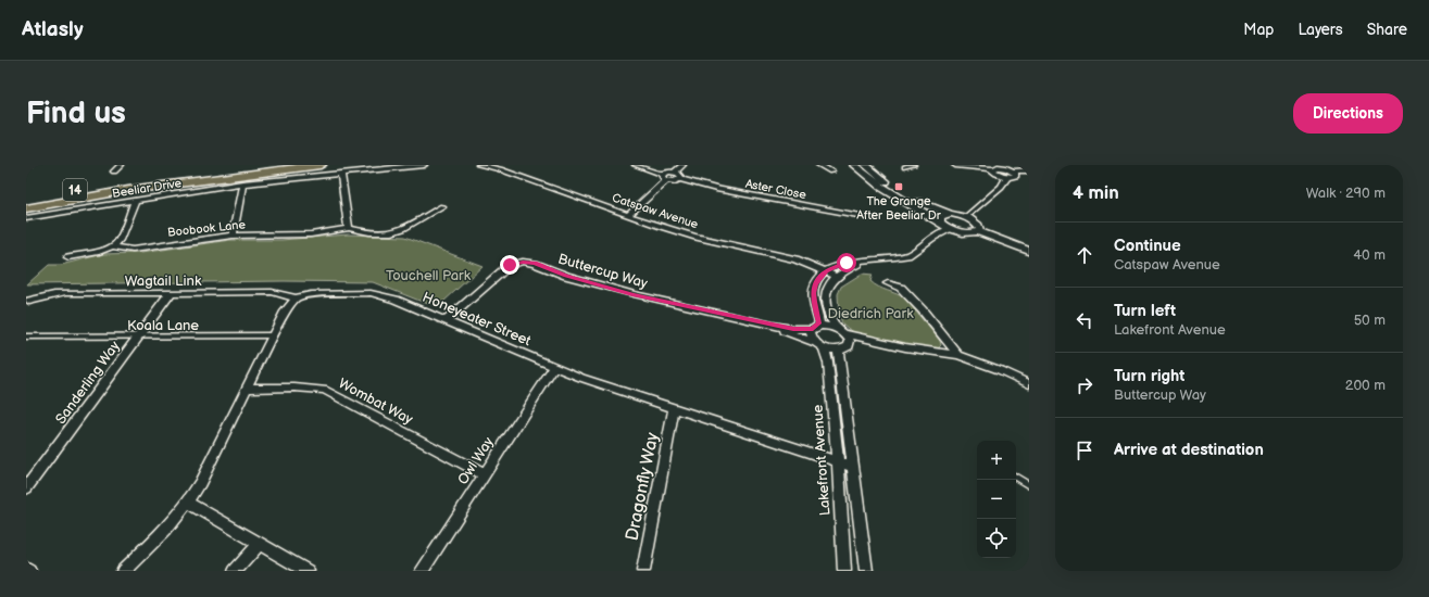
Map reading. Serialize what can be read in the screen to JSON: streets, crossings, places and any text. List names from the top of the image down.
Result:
{
  "streets": {
    "highway": ["Beeliar Drive", "14"],
    "street": [
      "Aster Close",
      "Catspaw Avenue",
      "Boobook Lane",
      "Buttercup Way",
      "Wagtail Link",
      "Honeyeater Street",
      "Sanderling Way",
      "Wombat Way",
      "Owl Way",
      "Lakefront Avenue",
      "Dragonfly Way"
    ],
    "lane": ["Koala Lane"]
  },
  "crossings": [
    ["Buttercup Way", "Honeyeater Street"],
    ["Buttercup Way", "Lakefront Avenue"],
    ["Wagtail Link", "Honeyeater Street"],
    ["Wagtail Link", "Sanderling Way"],
    ["Honeyeater Street", "Owl Way"],
    ["Honeyeater Street", "Lakefront Avenue"],
    ["Honeyeater Street", "Dragonfly Way"],
    ["Koala Lane", "Sanderling Way"],
    ["Wombat Way", "Owl Way"]
  ],
  "parks": ["Touchell Park", "Diedrich Park"],
  "places": {
    "transit": ["The Grange After Beeliar Dr"]
  },
  "page": {
    "header": "Atlasly",
    "nav": ["Map", "Layers", "Share"],
    "buttons": "Directions",
    "title": "Find us",
    "heading": ["4 min", "Walk · 290 m"],
    "list": [
      ["Continue", "Catspaw Avenue", "40 m"],
      ["Turn left", "Lakefront Avenue", "50 m"],
      ["Turn right", "Buttercup Way", "200 m"],
      "Arrive at destination"
    ],
    "map_buttons": ["+", "−"]
  }
}
